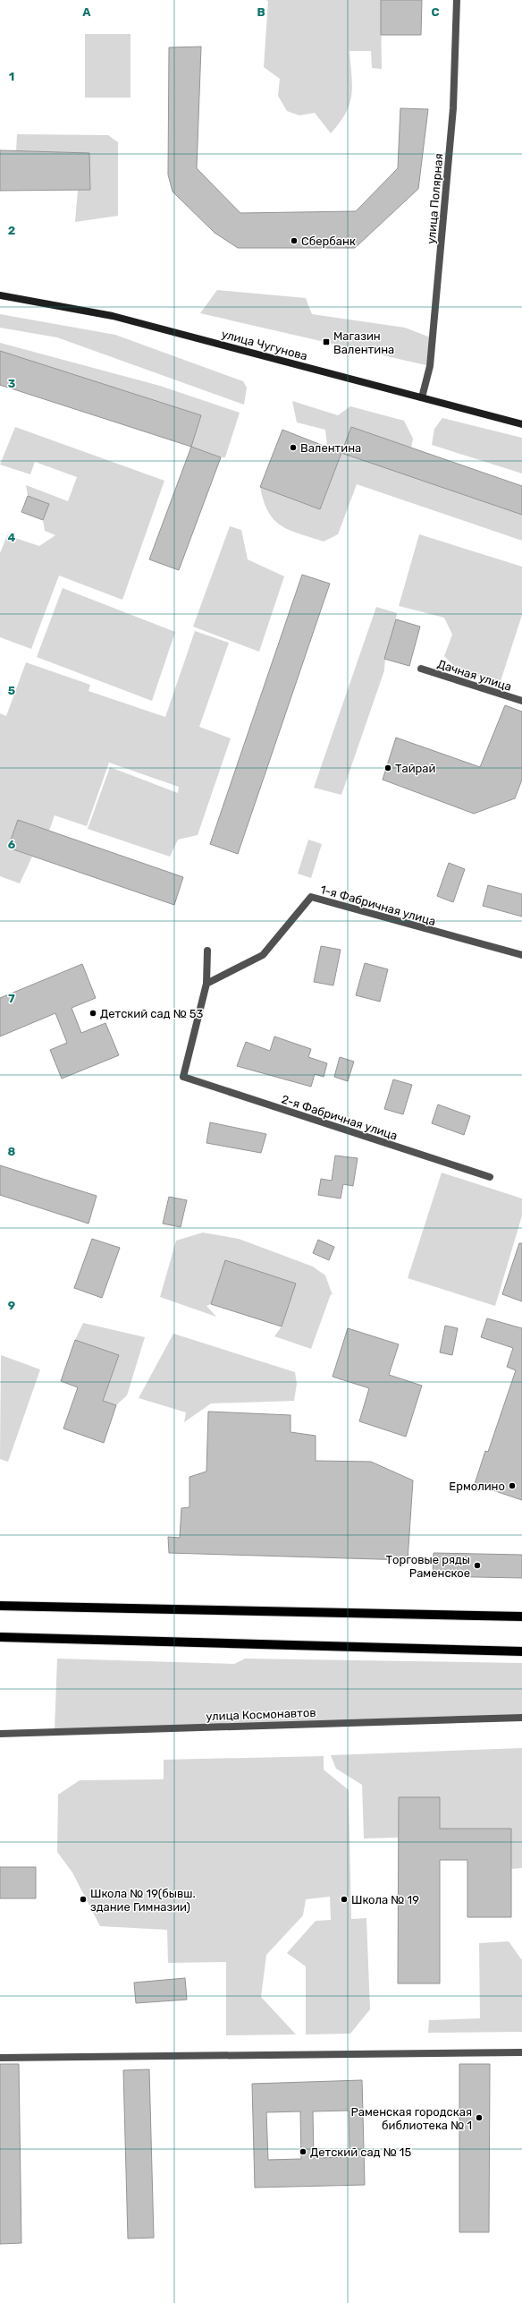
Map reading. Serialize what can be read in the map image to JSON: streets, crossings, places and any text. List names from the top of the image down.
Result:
{
  "streets": {
    "main road": ["улица Чугунова"],
    "street": [
      "улица Полярная",
      "Дачная улица",
      "1-я Фабричная улица",
      "2-я Фабричная улица",
      "улица Космонавтов"
    ]
  },
  "crossings": [
    ["улица Полярная", "улица Чугунова"],
    ["1-я Фабричная улица", "2-я Фабричная улица"]
  ],
  "places": {
    "other": [
      "Сбербанк",
      "Валентина",
      "Тайрай",
      "Детский сад № 53",
      "Ермолино",
      "Торговые ряды Раменское",
      "Школа № 19(бывш. здание Гимназии)",
      "Школа № 19",
      "Раменская городская библиотека № 1",
      "Детский сад № 15"
    ],
    "transit": ["Магазин Валентина"]
  },
  "grid": {
    "columns": ["A", "B", "C"],
    "rows": [
      "1",
      "2",
      "3",
      "4",
      "5",
      "6",
      "7",
      "8",
      "9"
    ]
  }
}
